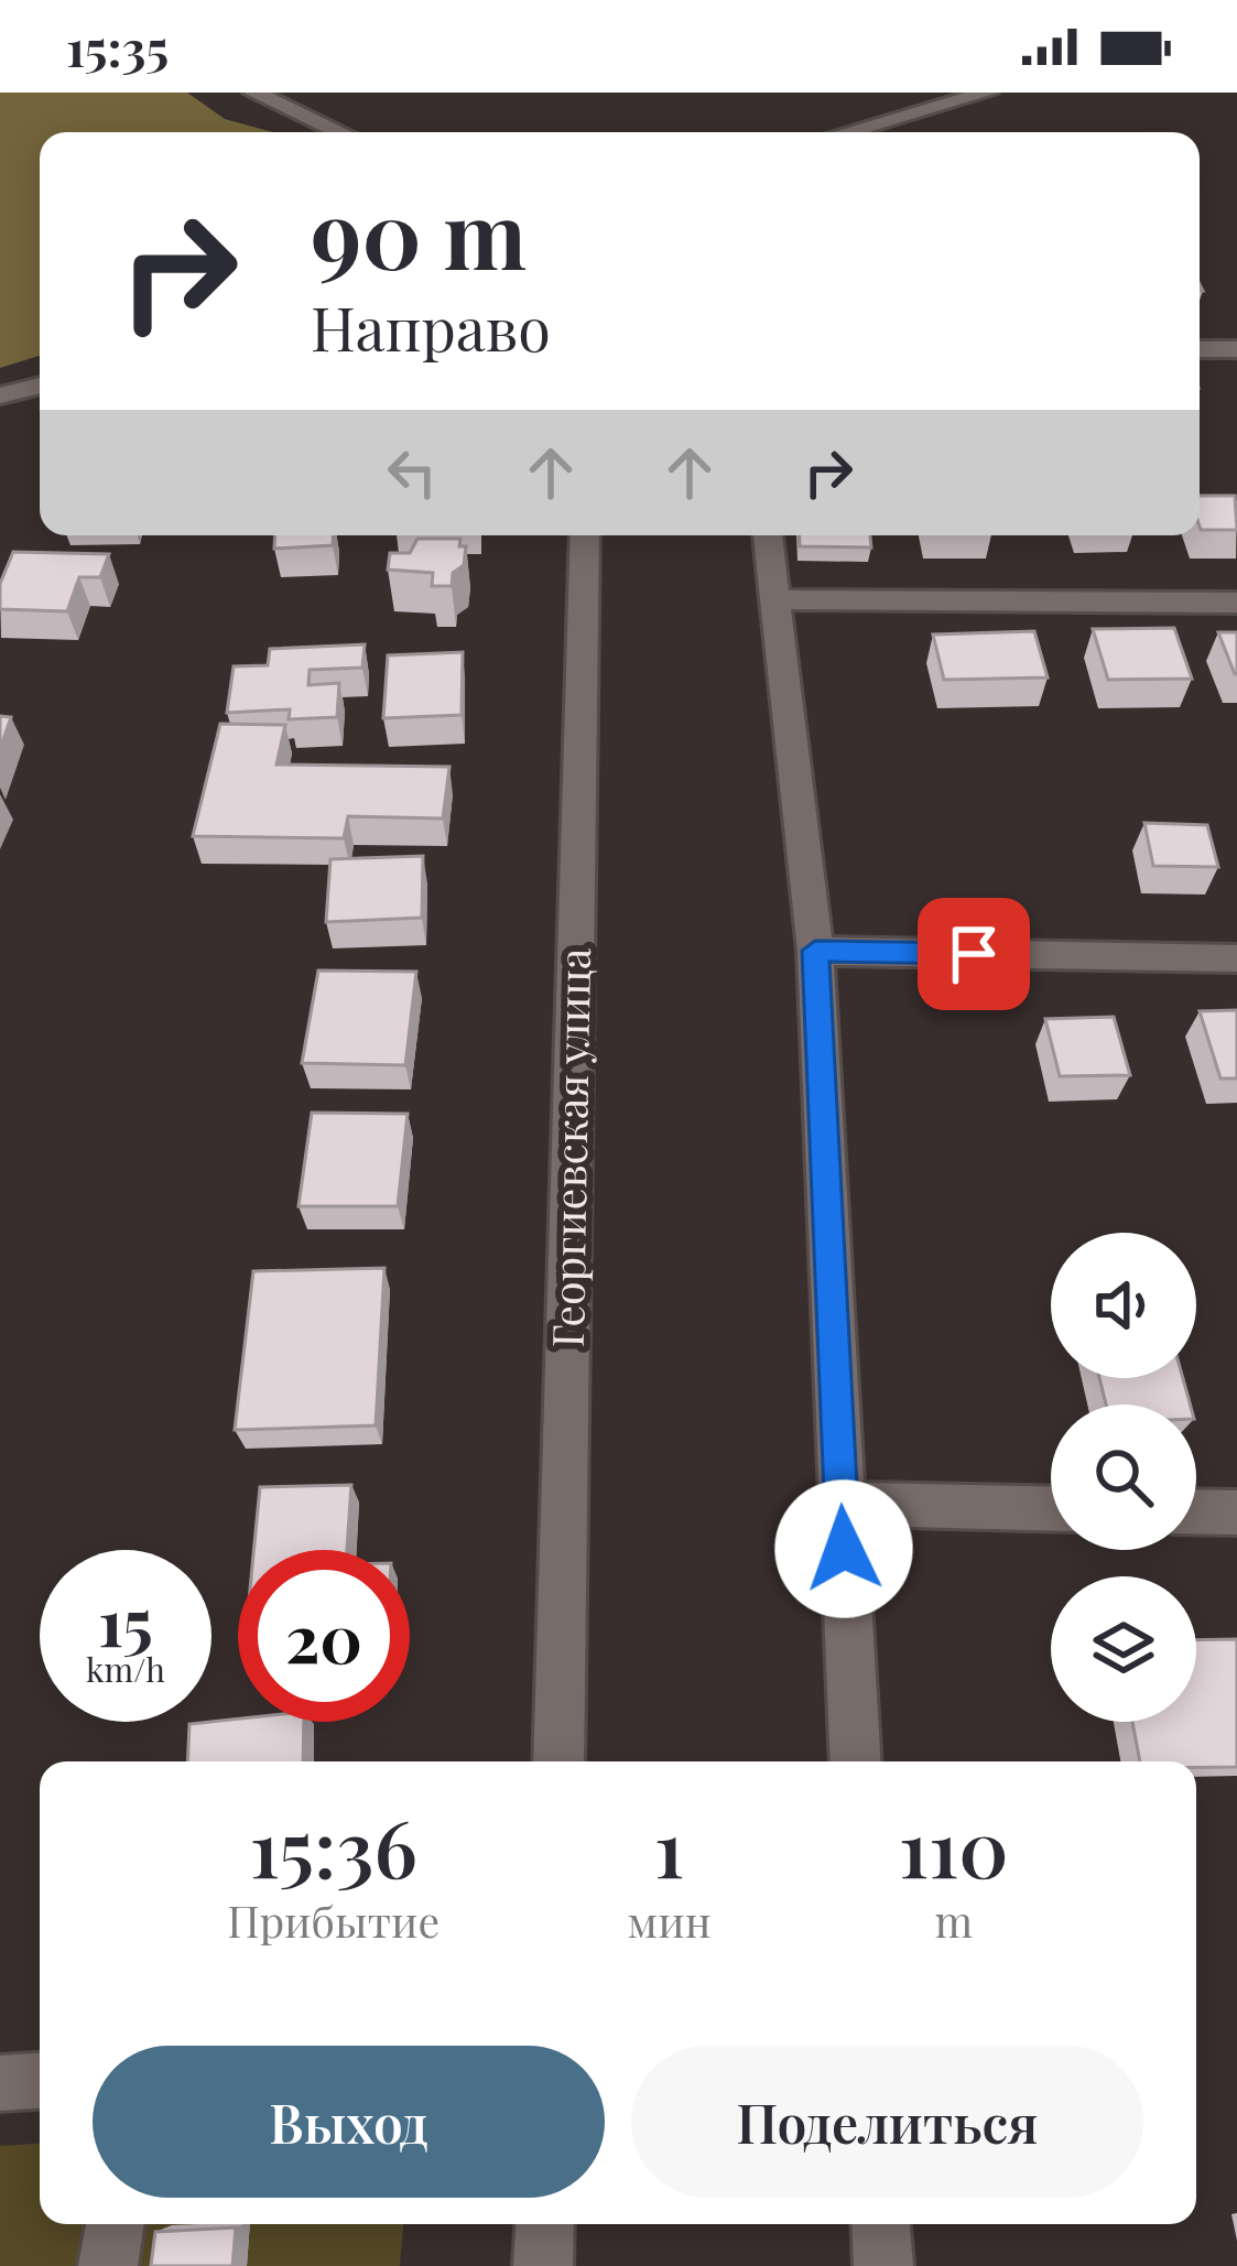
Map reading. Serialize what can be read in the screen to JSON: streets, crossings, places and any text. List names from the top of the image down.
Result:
{
  "streets": {
    "street": ["Георгиевская улица"]
  },
  "page": {
    "status": "15:35",
    "turn": ["90 m", "Направо"],
    "speed": "15 km/h",
    "limit": "20",
    "eta": [
      "15:36",
      "Прибытие",
      "1",
      "мин",
      "110",
      "m"
    ],
    "buttons": ["Выход", "Поделиться"]
  }
}
